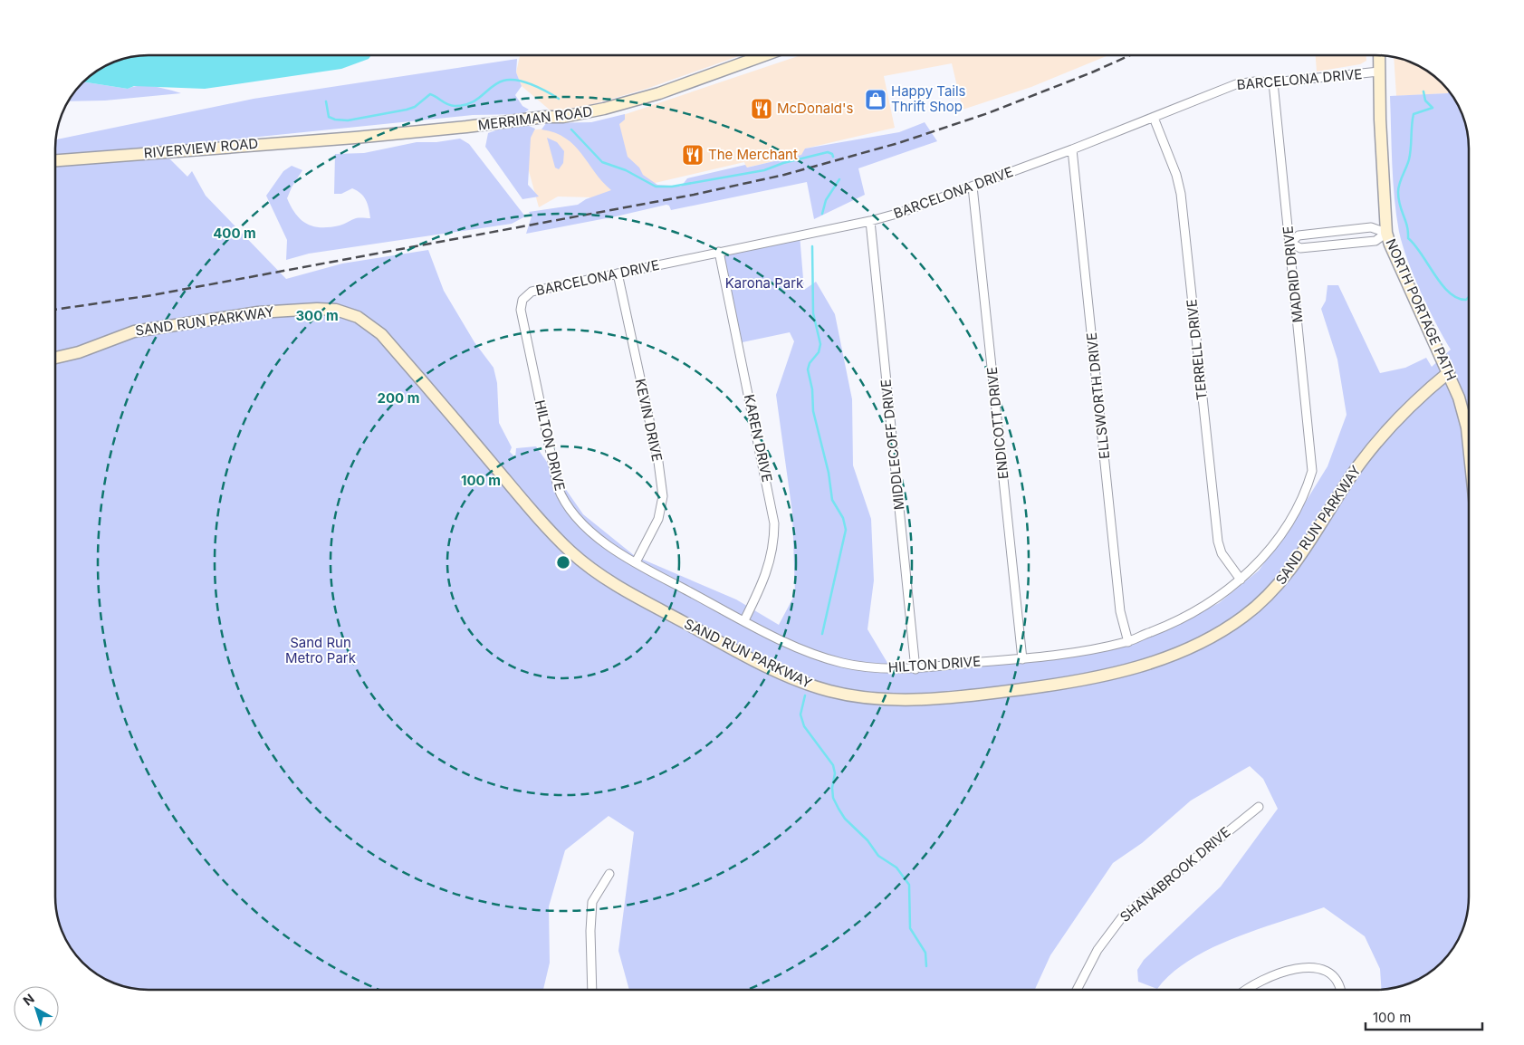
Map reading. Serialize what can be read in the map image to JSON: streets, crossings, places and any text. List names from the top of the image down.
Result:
{
  "streets": {
    "street": [
      "BARCELONA DRIVE",
      "MERRIMAN ROAD",
      "RIVERVIEW ROAD",
      "MADRID DRIVE",
      "NORTH PORTAGE PATH",
      "SAND RUN PARKWAY",
      "TERRELL DRIVE",
      "ELLSWORTH DRIVE",
      "KEVIN DRIVE",
      "ENDICOTT DRIVE",
      "KAREN DRIVE",
      "MIDDLECOFF DRIVE",
      "HILTON DRIVE",
      "SHANABROOK DRIVE"
    ]
  },
  "crossings": [
    ["BARCELONA DRIVE", "MADRID DRIVE"],
    ["BARCELONA DRIVE", "NORTH PORTAGE PATH"],
    ["BARCELONA DRIVE", "TERRELL DRIVE"],
    ["BARCELONA DRIVE", "ELLSWORTH DRIVE"],
    ["BARCELONA DRIVE", "KEVIN DRIVE"],
    ["BARCELONA DRIVE", "ENDICOTT DRIVE"],
    ["BARCELONA DRIVE", "KAREN DRIVE"],
    ["BARCELONA DRIVE", "MIDDLECOFF DRIVE"],
    ["BARCELONA DRIVE", "HILTON DRIVE"],
    ["MERRIMAN ROAD", "RIVERVIEW ROAD"],
    ["MADRID DRIVE", "HILTON DRIVE"],
    ["NORTH PORTAGE PATH", "SAND RUN PARKWAY"],
    ["TERRELL DRIVE", "HILTON DRIVE"],
    ["ELLSWORTH DRIVE", "HILTON DRIVE"],
    ["KEVIN DRIVE", "HILTON DRIVE"],
    ["ENDICOTT DRIVE", "HILTON DRIVE"],
    ["KAREN DRIVE", "HILTON DRIVE"],
    ["MIDDLECOFF DRIVE", "HILTON DRIVE"]
  ],
  "parks": ["Karona Park", "Sand Run Metro Park"],
  "places": {
    "shop": ["Happy Tails Thrift Shop"],
    "restaurant": ["McDonald's", "The Merchant"]
  },
  "scale_bar": "100 m",
  "north": "top left",
  "rings": [
    "400 m",
    "300 m",
    "200 m",
    "100 m"
  ]
}
